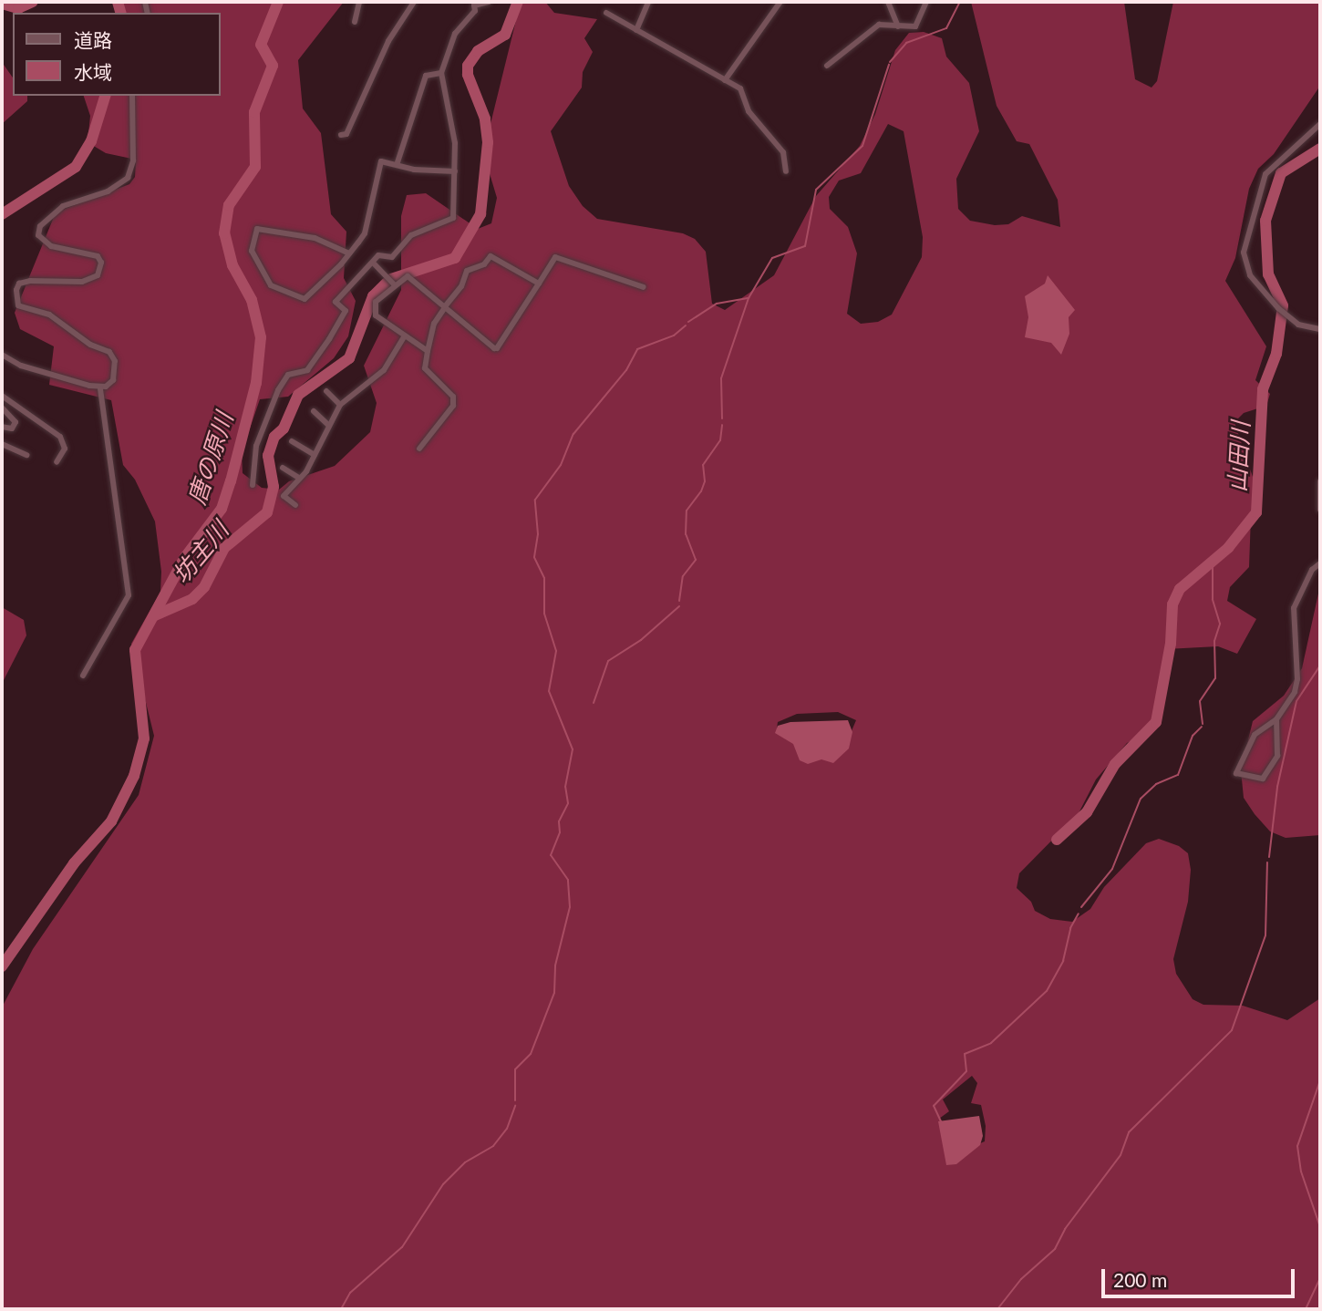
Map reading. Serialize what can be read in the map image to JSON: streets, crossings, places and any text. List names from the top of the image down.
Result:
{
  "water": ["山田川", "唐の原川", "坊主川"],
  "legend": ["道路", "水域"],
  "scale_bar": "200 m"
}
